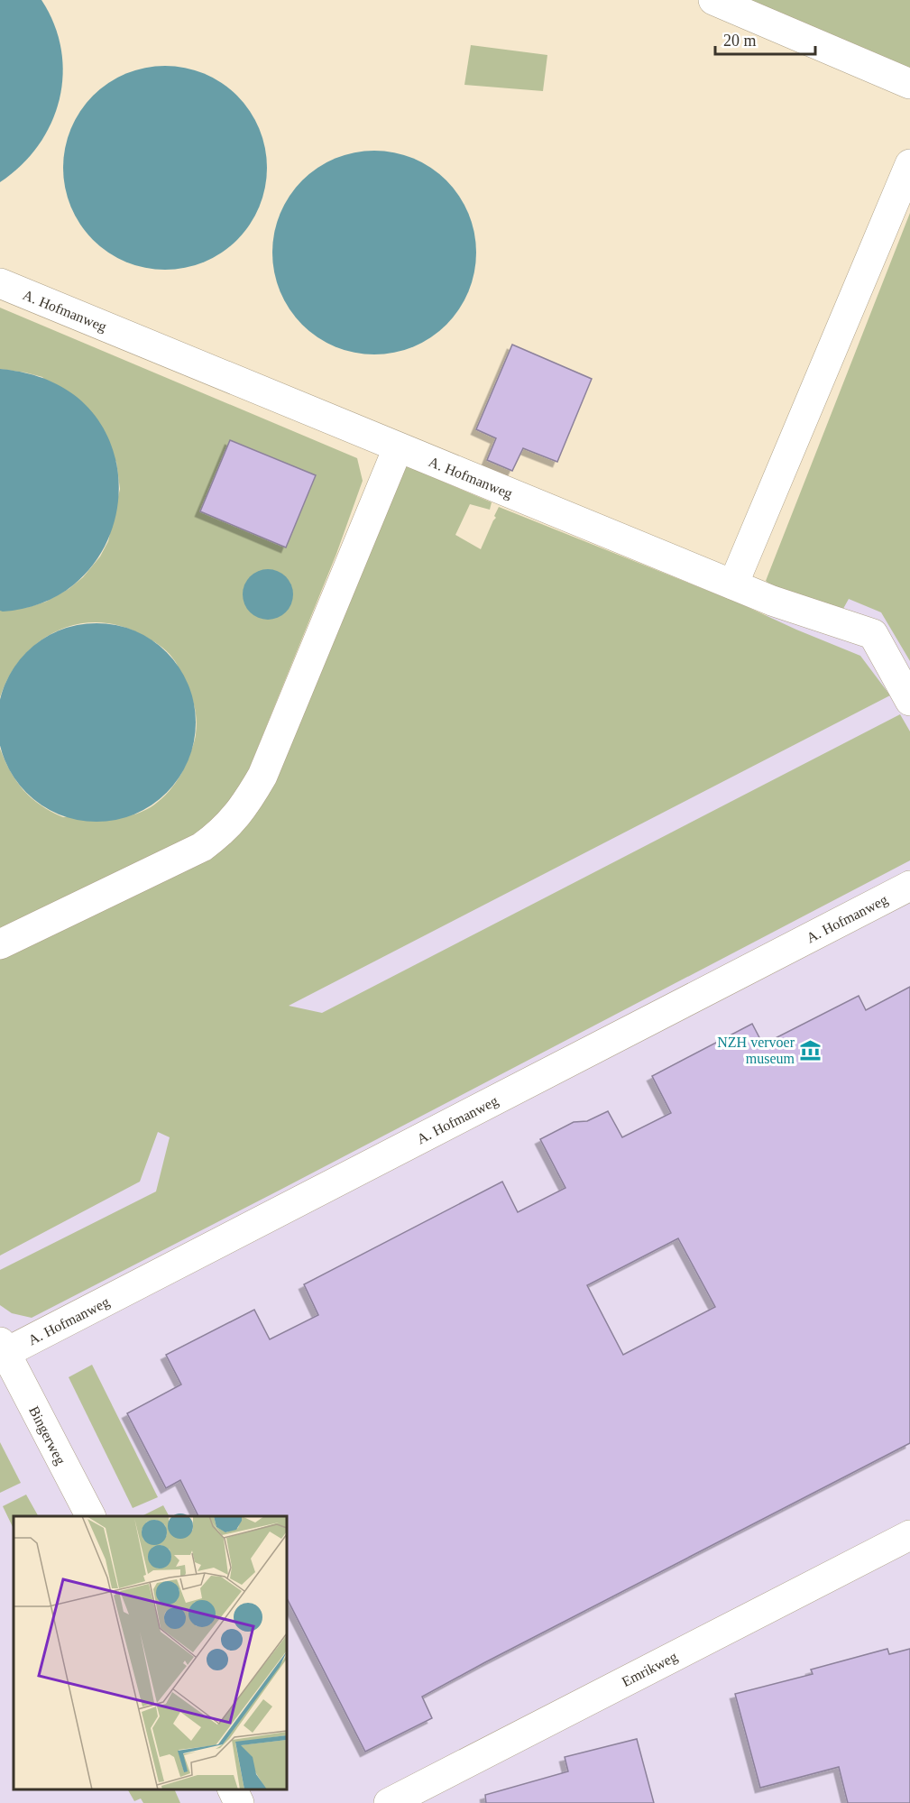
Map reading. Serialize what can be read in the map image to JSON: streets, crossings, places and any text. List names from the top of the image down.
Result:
{
  "streets": {
    "street": ["A. Hofmanweg", "Bingerweg", "Emrikweg"]
  },
  "crossings": [
    ["A. Hofmanweg", "Bingerweg"]
  ],
  "places": {
    "museum": ["NZH vervoer museum"]
  },
  "scale_bar": "20 m"
}
